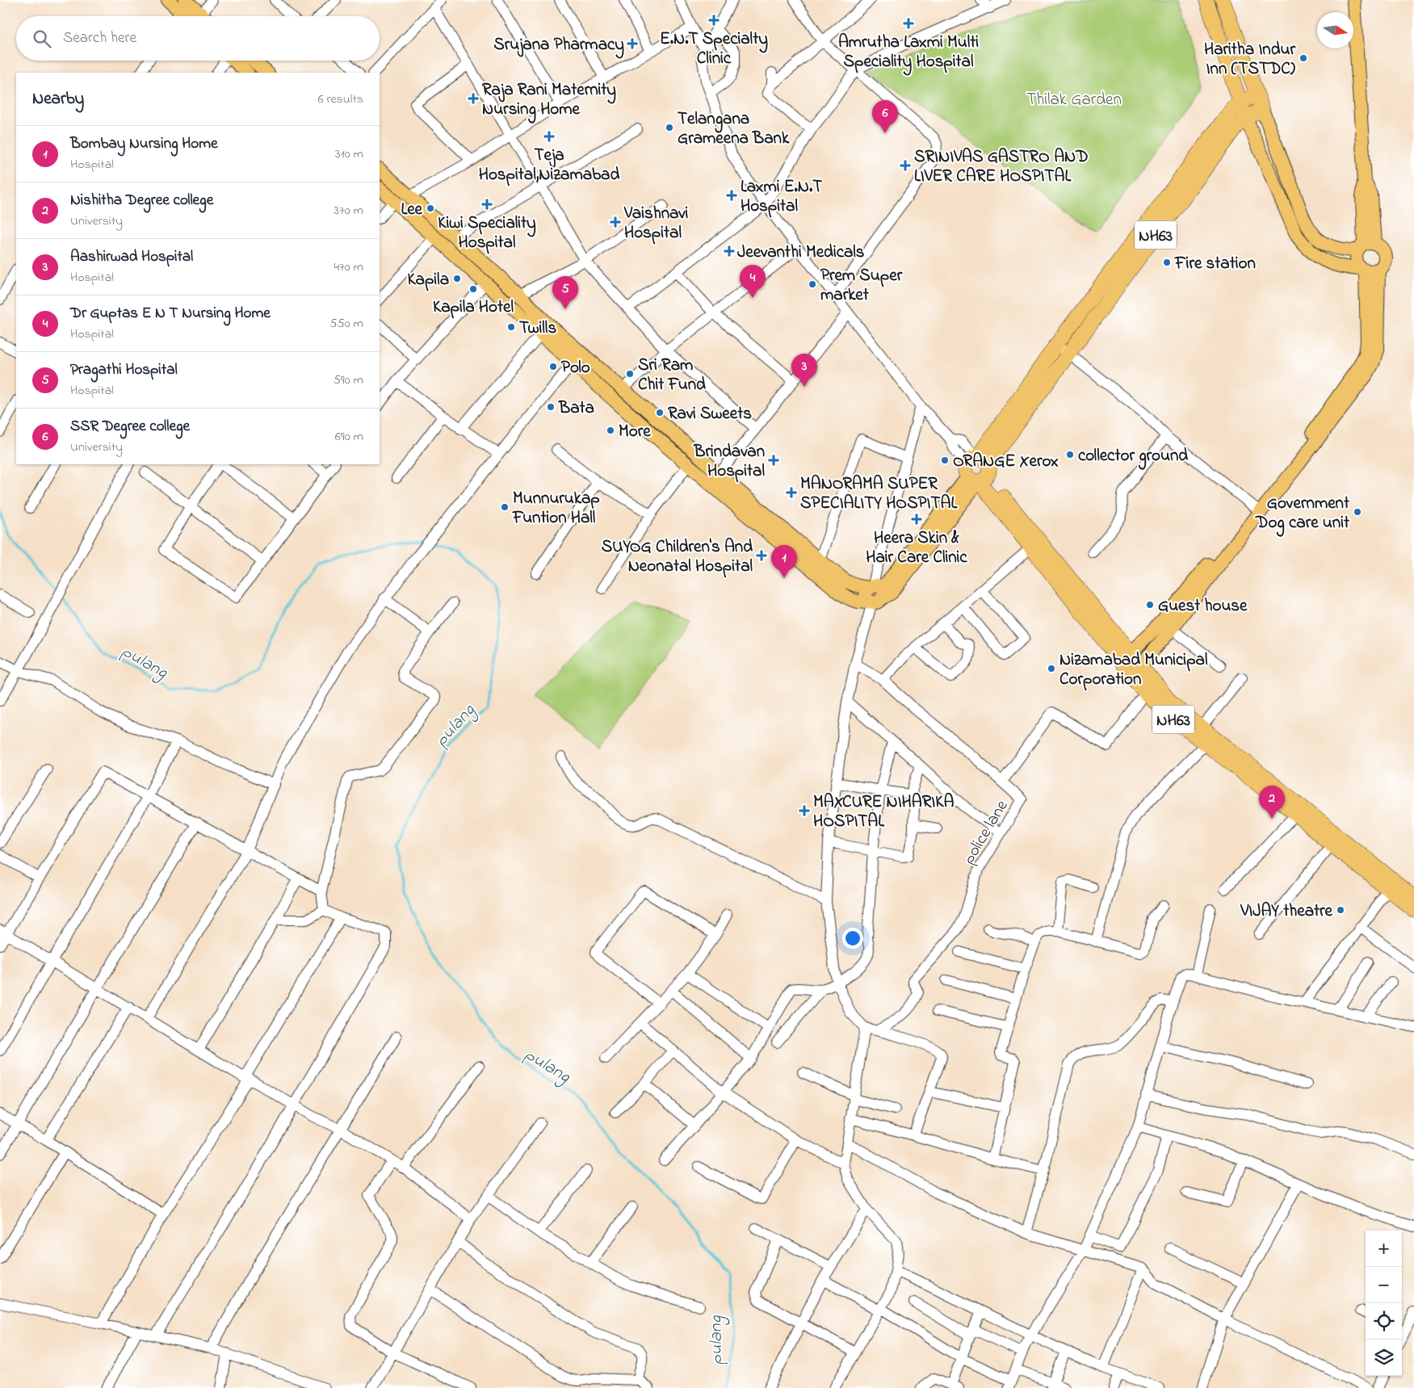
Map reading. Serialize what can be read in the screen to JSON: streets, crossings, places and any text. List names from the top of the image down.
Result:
{
  "streets": {
    "highway": ["NH63"],
    "street": ["police lane"]
  },
  "water": ["pulang"],
  "parks": ["Thilak Garden"],
  "places": {
    "health": [
      "E.N.T Specialty Clinic",
      "Amrutha Laxmi Multi Speciality Hospital",
      "Srujana Pharmacy",
      "Raja Rani Maternity Nursing Home",
      "Teja Hospital,Nizamabad",
      "SRINIVAS GASTRO AND LIVER CARE HOSPITAL",
      "Laxmi E.N.T Hospital",
      "Kiwi Speciality Hospital",
      "Vaishnavi Hospital",
      "Jeevanthi Medicals",
      "Brindavan Hospital",
      "MANORAMA SUPER SPECIALITY HOSPITAL",
      "Heera Skin & Hair Care Clinic",
      "SUYOG Children's And Neonatal Hospital",
      "MAXCURE NIHARIKA HOSPITAL"
    ],
    "other": [
      "Haritha Indur Inn (TSTDC)",
      "Telangana Grameena Bank",
      "Lee",
      "Fire station",
      "Kapila",
      "Prem Super market",
      "Kapila Hotel",
      "Twills",
      "Polo",
      "Sri Ram Chit Fund",
      "Bata",
      "Ravi Sweets",
      "More",
      "collector ground",
      "ORANGE Xerox",
      "Munnurukap Funtion Hall",
      "Government Dog care unit",
      "Guest house",
      "Nizamabad Municipal Corporation",
      "VIJAY theatre"
    ]
  },
  "north": "right",
  "page": {
    "search": "Search here",
    "heading": ["Nearby", "6 results"],
    "pins": [
      "6",
      "4",
      "5",
      "3",
      "1",
      "2"
    ],
    "list": [
      {
        "mark": "1",
        "name": "Bombay Nursing Home",
        "note": "Hospital",
        "value": "310 m"
      },
      {
        "mark": "2",
        "name": "Nishitha Degree college",
        "note": "University",
        "value": "370 m"
      },
      {
        "mark": "3",
        "name": "Aashirwad Hospital",
        "note": "Hospital",
        "value": "470 m"
      },
      {
        "mark": "4",
        "name": "Dr Guptas E N T Nursing Home",
        "note": "Hospital",
        "value": "550 m"
      },
      {
        "mark": "5",
        "name": "Pragathi Hospital",
        "note": "Hospital",
        "value": "590 m"
      },
      {
        "mark": "6",
        "name": "SSR Degree college",
        "note": "University",
        "value": "690 m"
      }
    ],
    "map_buttons": ["+", "−"]
  }
}
